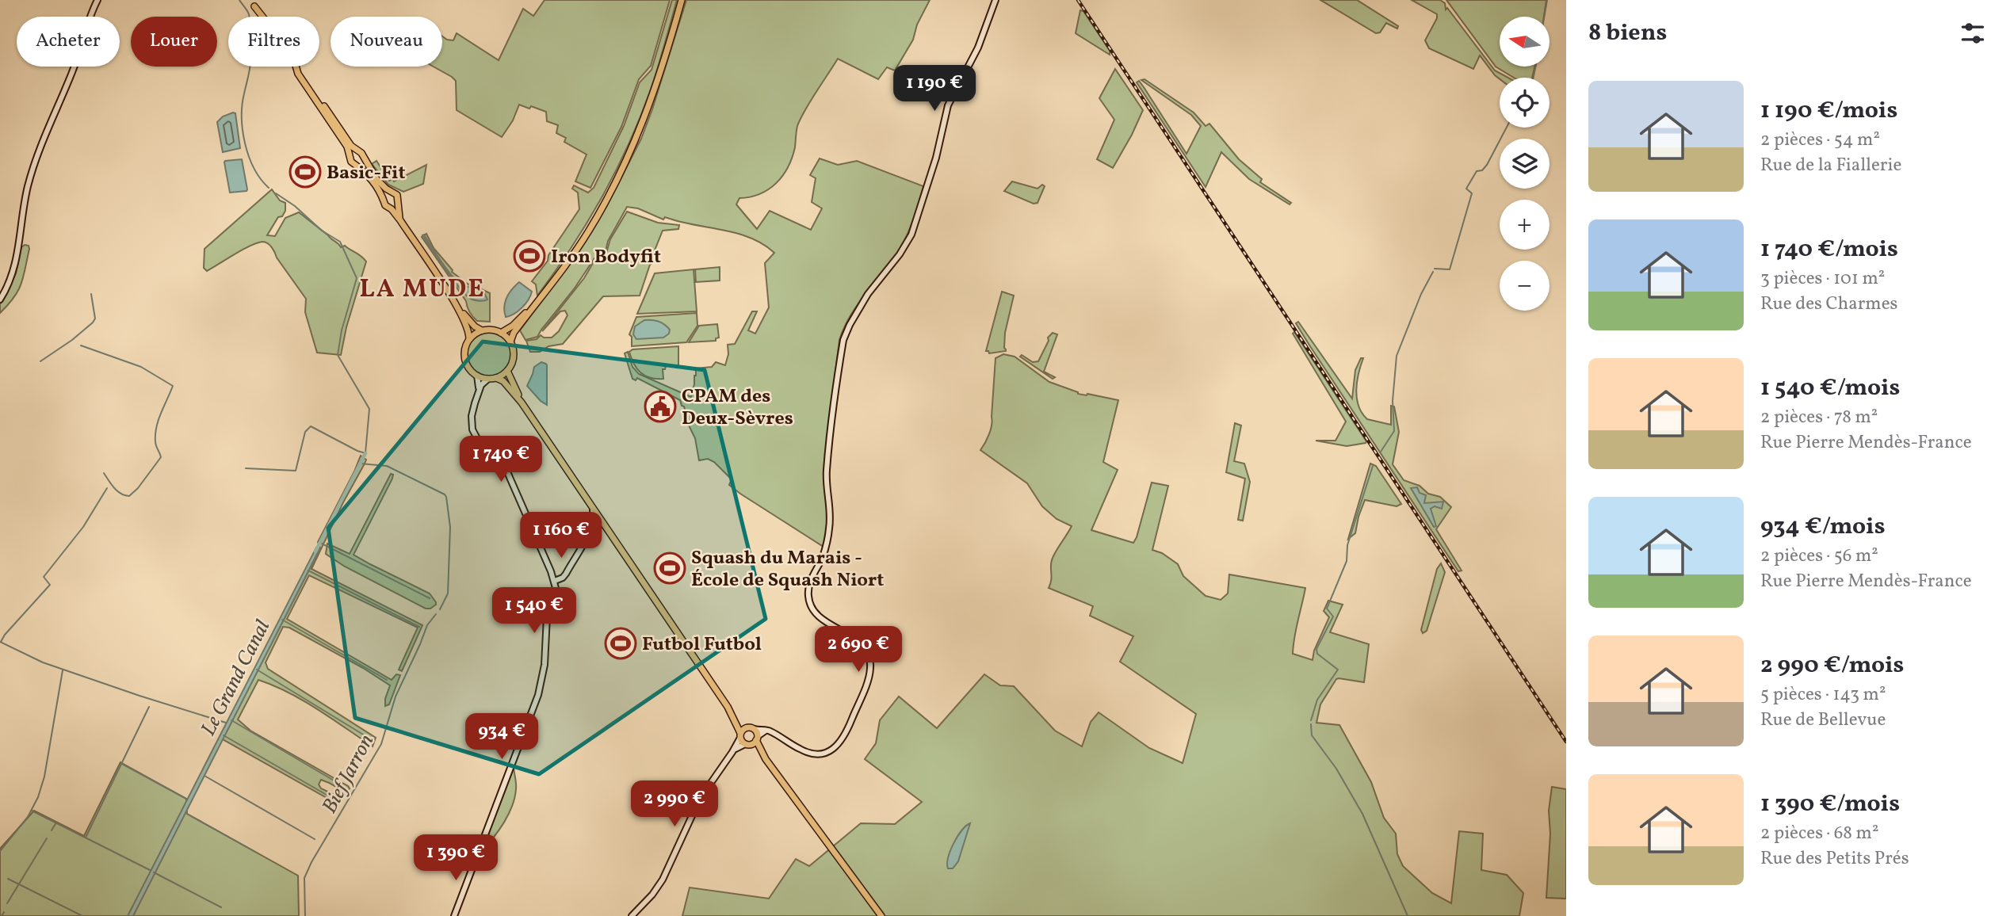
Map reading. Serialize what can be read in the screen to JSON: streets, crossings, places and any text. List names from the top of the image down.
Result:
{
  "districts": ["LA MUDE"],
  "water": ["Le Grand Canal", "Bief Jarron"],
  "places": {
    "sports": [
      "Basic-Fit",
      "Iron Bodyfit",
      "Squash du Marais - École de Squash Niort",
      "Futbol Futbol"
    ],
    "public building": ["CPAM des Deux-Sèvres"]
  },
  "north": "left",
  "page": {
    "heading": "8 biens",
    "map_buttons": ["+", "−"],
    "chip": [
      "Acheter",
      "Louer",
      "Filtres",
      "Nouveau"
    ],
    "price": [
      "1 190 €",
      "1 740 €",
      "1 160 €",
      "1 540 €",
      "2 690 €",
      "934 €",
      "2 990 €",
      "1 390 €"
    ],
    "list": [
      {
        "name": "1 190 €/mois",
        "note": "2 pièces · 54 m² · Rue de la Fiallerie"
      },
      {
        "name": "1 740 €/mois",
        "note": "3 pièces · 101 m² · Rue des Charmes"
      },
      {
        "name": "1 540 €/mois",
        "note": "2 pièces · 78 m² · Rue Pierre Mendès-France"
      },
      {
        "name": "934 €/mois",
        "note": "2 pièces · 56 m² · Rue Pierre Mendès-France"
      },
      {
        "name": "2 990 €/mois",
        "note": "5 pièces · 143 m² · Rue de Bellevue"
      },
      {
        "name": "1 390 €/mois",
        "note": "2 pièces · 68 m² · Rue des Petits Prés"
      }
    ]
  }
}
